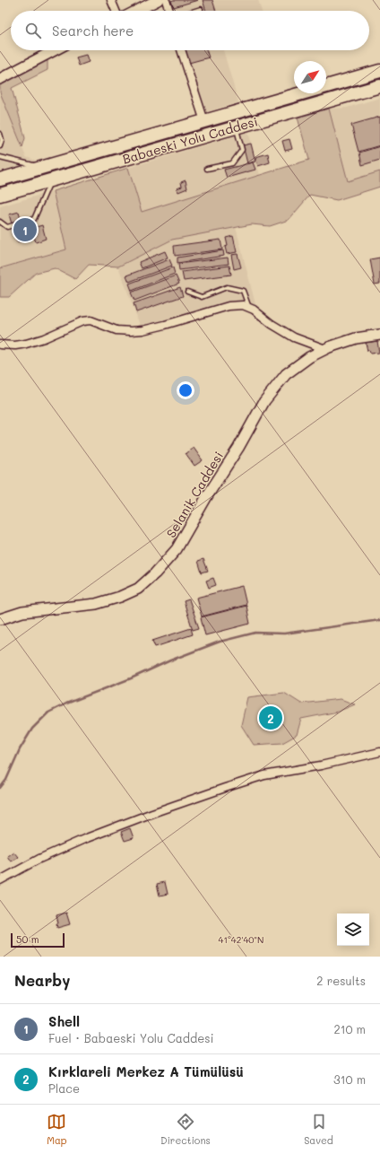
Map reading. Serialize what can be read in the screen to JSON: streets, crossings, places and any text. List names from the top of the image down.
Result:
{
  "streets": {
    "highway": ["Babaeski Yolu Caddesi"],
    "street": ["Selanik Caddesi"]
  },
  "scale_bar": "50 m",
  "north": "top right",
  "page": {
    "search": "Search here",
    "pins": ["1", "2"],
    "scale": "50 m",
    "heading": ["Nearby", "2 results"],
    "list": [
      {
        "mark": "1",
        "name": "Shell",
        "note": "Fuel · Babaeski Yolu Caddesi",
        "value": "210 m"
      },
      {
        "mark": "2",
        "name": "Kırklareli Merkez A Tümülüsü",
        "note": "Place",
        "value": "310 m"
      }
    ],
    "nav": ["Map", "Directions", "Saved"]
  },
  "coordinates": ["41°42'40\"N"]
}
